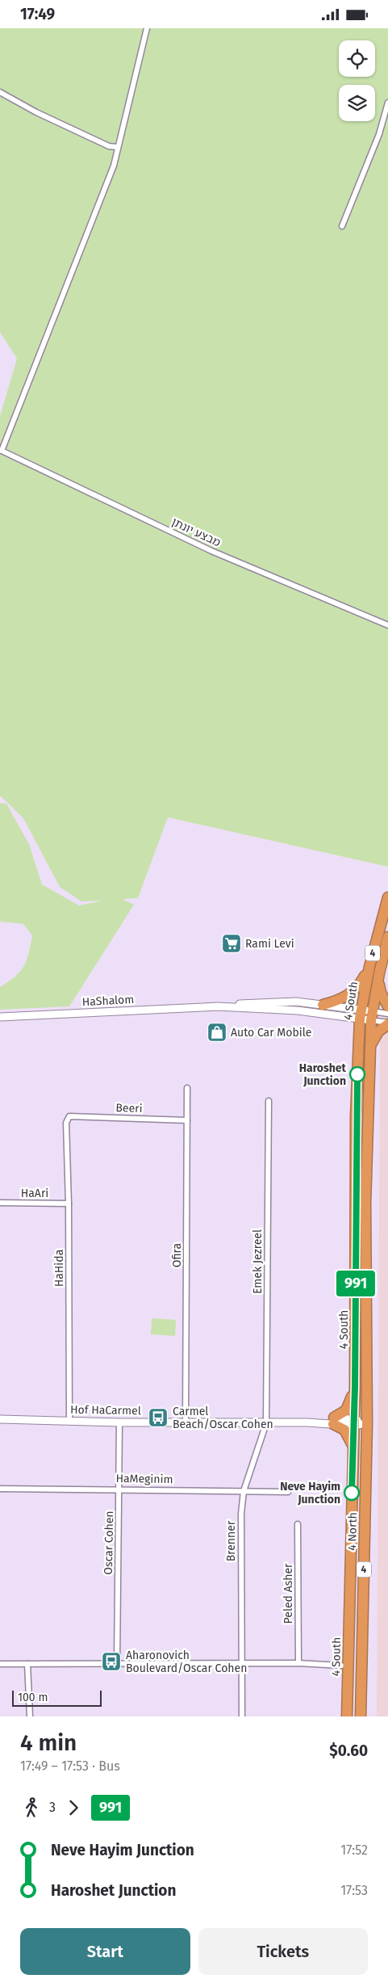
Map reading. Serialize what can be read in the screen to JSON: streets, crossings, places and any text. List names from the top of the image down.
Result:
{
  "streets": {
    "highway": ["4", "4 South", "4 North"],
    "street": [
      "מבצע יונתן",
      "HaShalom",
      "Beeri",
      "HaAri",
      "Ofira",
      "Emek Jezreel",
      "HaHida",
      "Hof HaCarmel",
      "HaMeginim",
      "Brenner",
      "Oscar Cohen",
      "Peled Asher"
    ]
  },
  "crossings": [
    ["HaShalom", "4 South"],
    ["4 South", "Hof HaCarmel"],
    ["Beeri", "Ofira"],
    ["Beeri", "HaHida"],
    ["HaAri", "HaHida"],
    ["Ofira", "Hof HaCarmel"],
    ["Emek Jezreel", "Hof HaCarmel"],
    ["Emek Jezreel", "Brenner"],
    ["HaHida", "Hof HaCarmel"],
    ["Hof HaCarmel", "4 North"],
    ["Hof HaCarmel", "Brenner"],
    ["Hof HaCarmel", "Oscar Cohen"],
    ["HaMeginim", "Brenner"],
    ["HaMeginim", "Oscar Cohen"]
  ],
  "places": {
    "supermarket": ["Rami Levi"],
    "shop": ["Auto Car Mobile"],
    "other": ["Haroshet Junction", "Neve Hayim Junction"],
    "bus stop": ["Carmel Beach/Oscar Cohen", "Aharonovich Boulevard/Oscar Cohen"]
  },
  "lines": ["bus line 991"],
  "scale_bar": "100 m",
  "page": {
    "status": "17:49",
    "on_map": "991",
    "scale": "100 m",
    "heading": ["4 min", "17:49 – 17:53 · Bus", "$0.60"],
    "legs": ["3", "991"],
    "list": [
      {
        "name": "Neve Hayim Junction",
        "value": "17:52"
      },
      {
        "name": "Haroshet Junction",
        "value": "17:53"
      }
    ],
    "buttons": ["Start", "Tickets"]
  }
}
